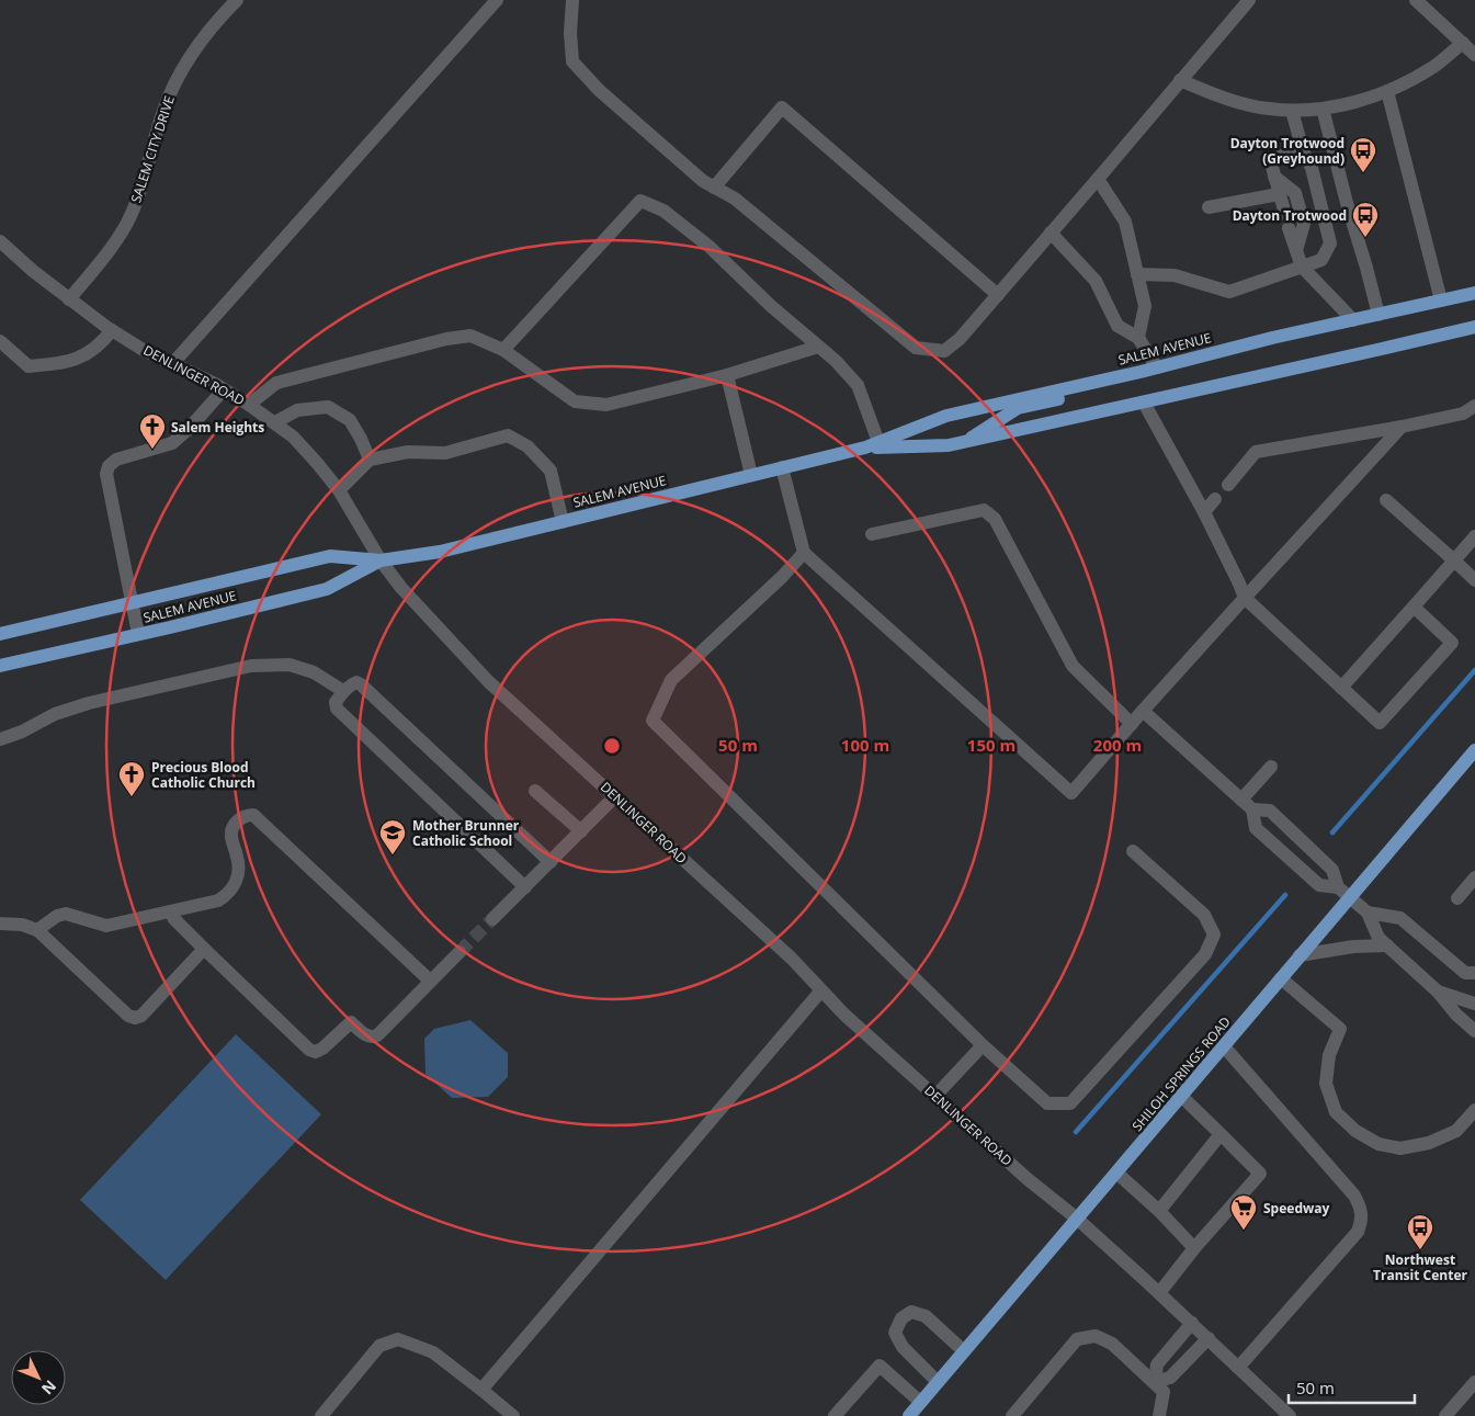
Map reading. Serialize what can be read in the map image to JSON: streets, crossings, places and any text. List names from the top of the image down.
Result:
{
  "streets": {
    "main road": ["SALEM AVENUE", "SHILOH SPRINGS ROAD"],
    "street": ["SALEM CITY DRIVE", "DENLINGER ROAD"]
  },
  "crossings": [
    ["SALEM CITY DRIVE", "DENLINGER ROAD"],
    ["SALEM AVENUE", "DENLINGER ROAD"],
    ["DENLINGER ROAD", "SHILOH SPRINGS ROAD"]
  ],
  "places": {
    "bus stop": ["Dayton Trotwood (Greyhound)", "Dayton Trotwood", "Northwest Transit Center"],
    "church": ["Salem Heights", "Precious Blood Catholic Church"],
    "school or university": ["Mother Brunner Catholic School"],
    "supermarket": ["Speedway"]
  },
  "scale_bar": "50 m",
  "north": "bottom right",
  "rings": [
    "50 m",
    "100 m",
    "150 m",
    "200 m"
  ]
}
